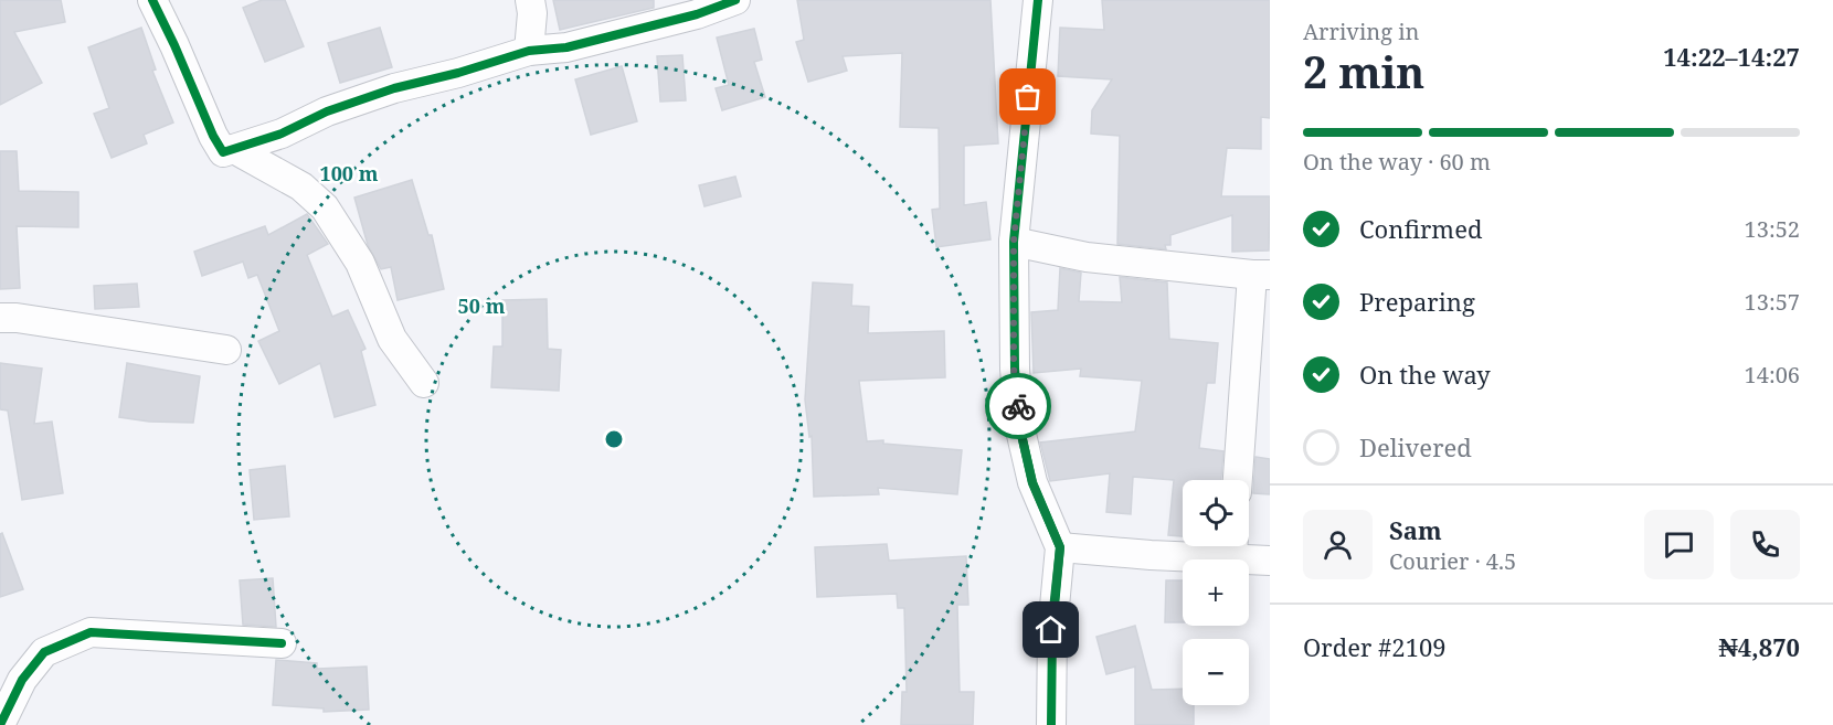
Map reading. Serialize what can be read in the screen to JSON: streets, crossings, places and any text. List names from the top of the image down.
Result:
{
  "page": {
    "heading": ["2 min", "Arriving in", "14:22–14:27"],
    "panel": [
      "Sam",
      "Courier · 4.5",
      "Order #2109",
      "₦4,870"
    ],
    "bar": "On the way · 60 m",
    "list": [
      ["Confirmed", "13:52"],
      ["Preparing", "13:57"],
      ["On the way", "14:06"],
      "Delivered"
    ],
    "map_buttons": ["+", "−"]
  },
  "rings": ["100 m", "50 m"]
}
